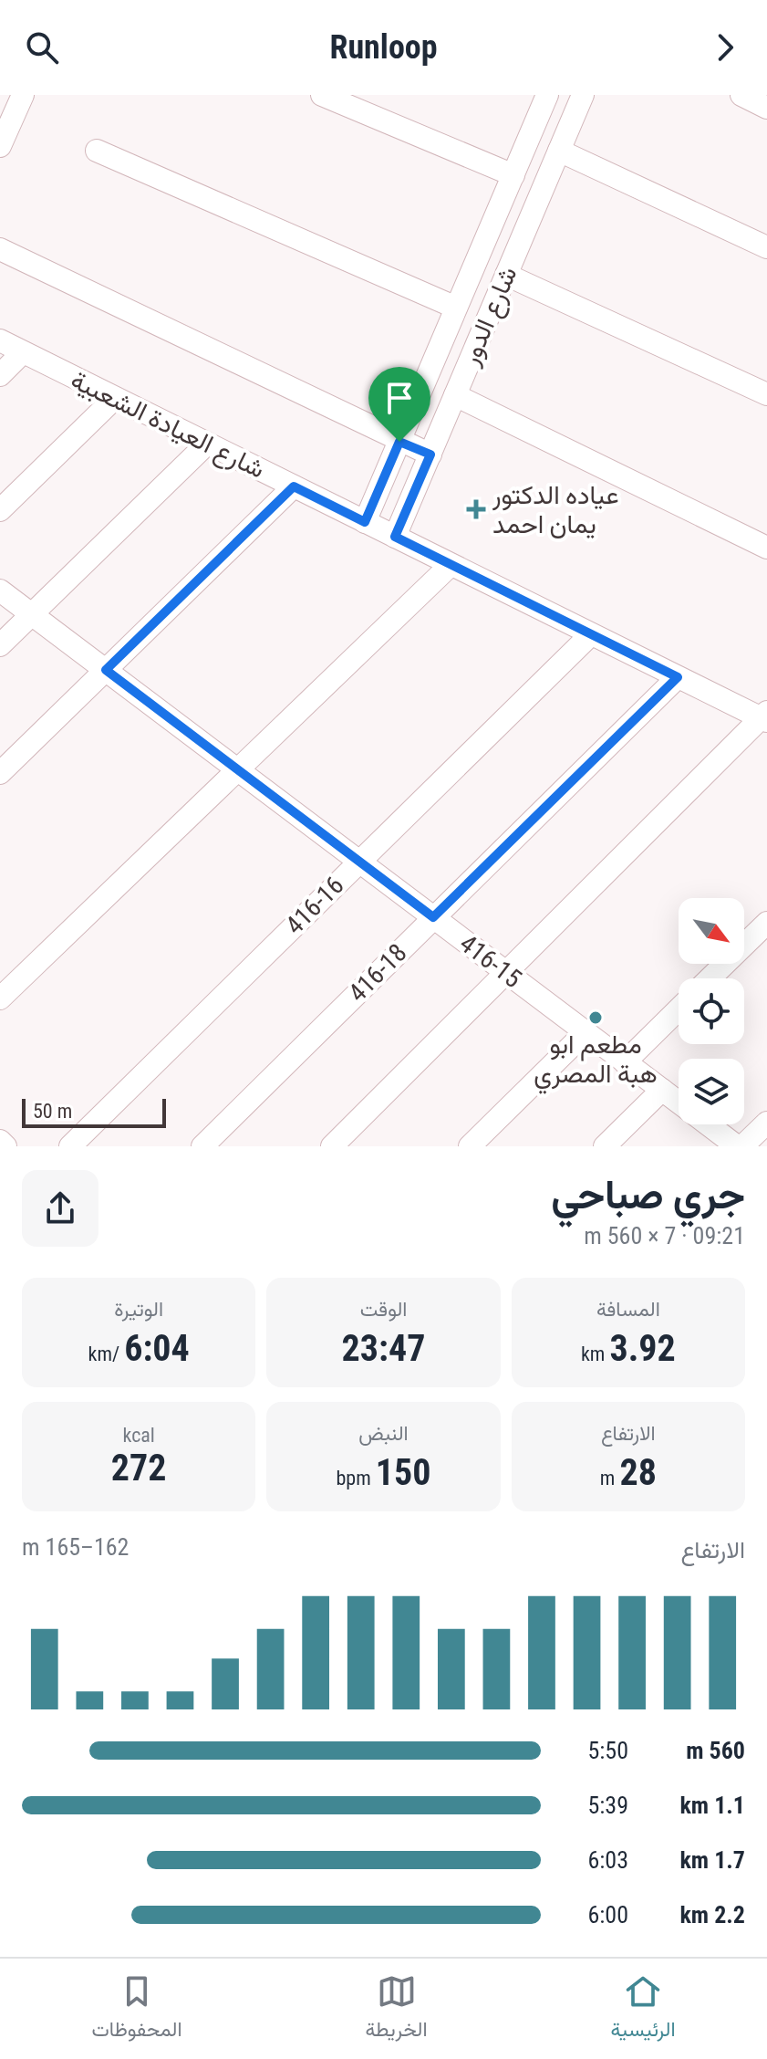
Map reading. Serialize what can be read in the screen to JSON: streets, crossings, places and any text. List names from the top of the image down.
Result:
{
  "streets": {
    "street": [
      "شارع الدور",
      "شارع العيادة الشعبية",
      "416-16",
      "416-15",
      "416-18"
    ]
  },
  "crossings": [
    ["شارع الدور", "شارع العيادة الشعبية"],
    ["شارع العيادة الشعبية", "416-16"],
    ["شارع العيادة الشعبية", "416-18"],
    ["416-16", "416-15"],
    ["416-15", "416-18"]
  ],
  "places": {
    "health": ["عياده الدكتور يمان احمد"],
    "other": ["مطعم ابو هبة المصري"]
  },
  "scale_bar": "50 m",
  "north": "bottom right",
  "page": {
    "header": "Runloop",
    "scale": "50 m",
    "heading": ["جري صباحي", "09:21 · 7 × 560 m"],
    "stats": [
      ["المسافة", "3.92 km"],
      ["الوقت", "23:47"],
      ["الوتيرة", "6:04 /km"],
      ["الارتفاع", "28 m"],
      ["النبض", "150 bpm"],
      ["kcal", "272"]
    ],
    "chart": ["الارتفاع", "162–165 m"],
    "list": [
      {
        "name": "560 m",
        "note": "5:50"
      },
      {
        "name": "1.1 km",
        "note": "5:39"
      },
      {
        "name": "1.7 km",
        "note": "6:03"
      },
      {
        "name": "2.2 km",
        "note": "6:00"
      }
    ],
    "tabs": ["الرئيسية", "الخريطة", "المحفوظات"]
  }
}
